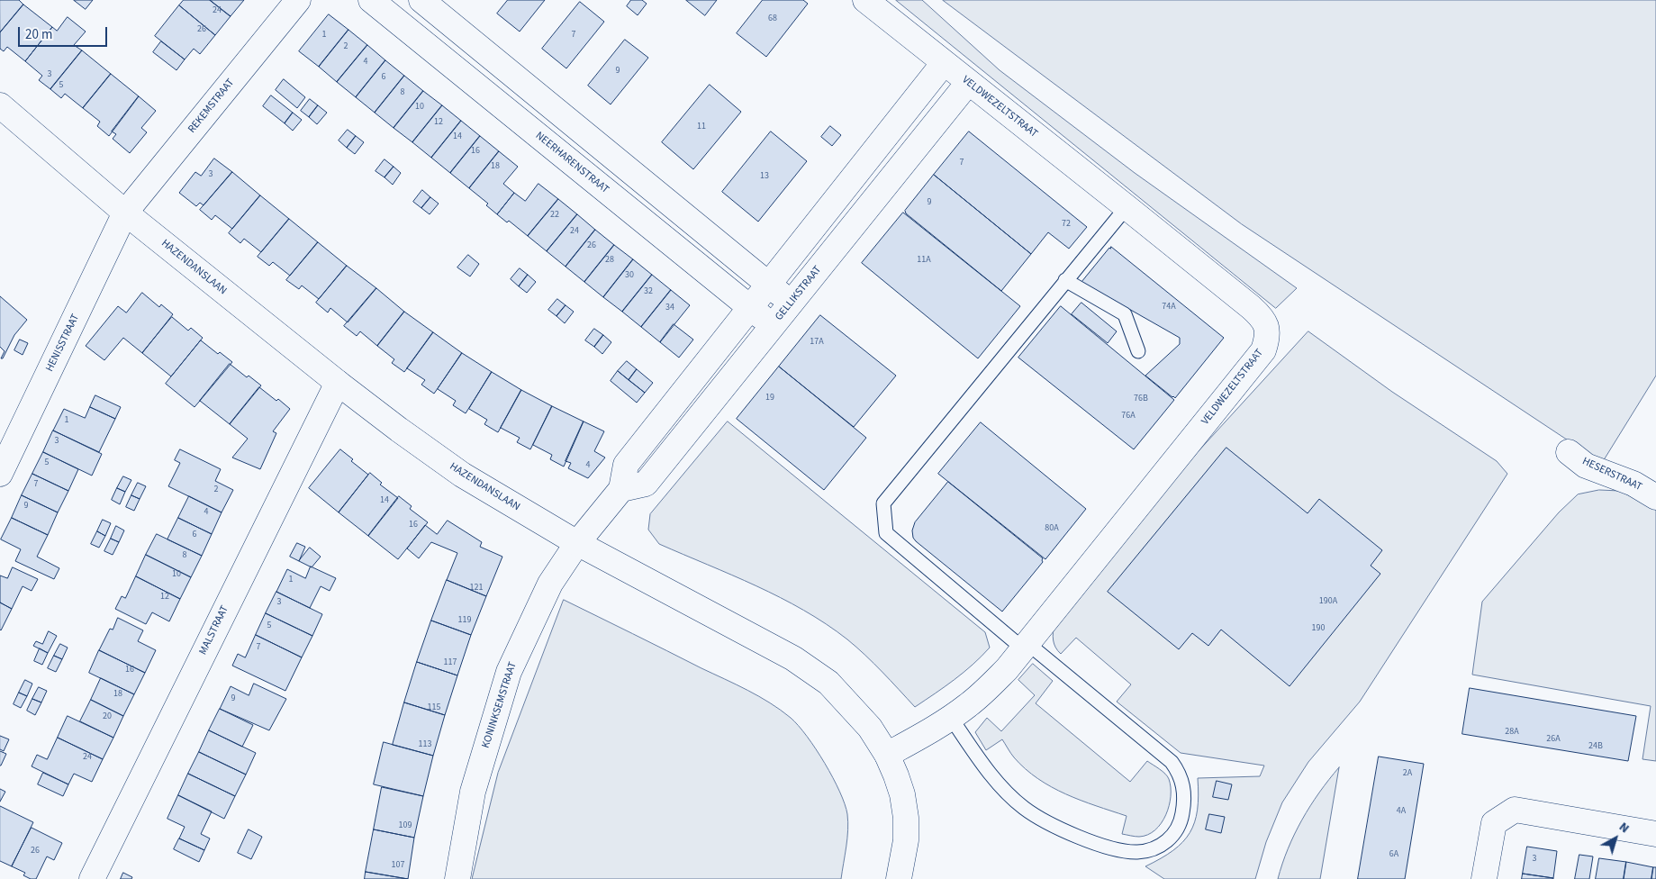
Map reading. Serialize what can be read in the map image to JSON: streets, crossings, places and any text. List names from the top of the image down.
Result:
{
  "streets": {
    "street": [
      "REKEMSTRAAT",
      "VELDWEZELTSTRAAT",
      "NEERHARENSTRAAT",
      "HAZENDANSLAAN",
      "GELLIKSTRAAT",
      "HENISSTRAAT",
      "HESERSTRAAT",
      "MALSTRAAT",
      "KONINKSEMSTRAAT"
    ]
  },
  "crossings": [
    ["REKEMSTRAAT", "HAZENDANSLAAN"],
    ["REKEMSTRAAT", "HENISSTRAAT"],
    ["VELDWEZELTSTRAAT", "HAZENDANSLAAN"],
    ["VELDWEZELTSTRAAT", "GELLIKSTRAAT"],
    ["NEERHARENSTRAAT", "GELLIKSTRAAT"],
    ["HAZENDANSLAAN", "HENISSTRAAT"],
    ["HAZENDANSLAAN", "MALSTRAAT"],
    ["HAZENDANSLAAN", "KONINKSEMSTRAAT"]
  ],
  "house_numbers": [
    "24",
    "68",
    "26",
    "1",
    "7",
    "2",
    "4",
    "9",
    "3",
    "6",
    "5",
    "8",
    "10",
    "12",
    "11",
    "14",
    "16",
    "7",
    "18",
    "3",
    "13",
    "9",
    "22",
    "72",
    "24",
    "26",
    "28",
    "11A",
    "30",
    "32",
    "74A",
    "34",
    "17A",
    "19",
    "76B",
    "76A",
    "1",
    "3",
    "5",
    "4",
    "7",
    "2",
    "14",
    "9",
    "4",
    "16",
    "80A",
    "6",
    "8",
    "10",
    "1",
    "121",
    "12",
    "190A",
    "3",
    "119",
    "5",
    "190",
    "7",
    "117",
    "16",
    "18",
    "9",
    "115",
    "20",
    "28A",
    "26A",
    "113",
    "24B",
    "24",
    "2A",
    "4A",
    "109",
    "26",
    "6A",
    "3",
    "107"
  ],
  "scale_bar": "20 m",
  "north": "top right"
}
